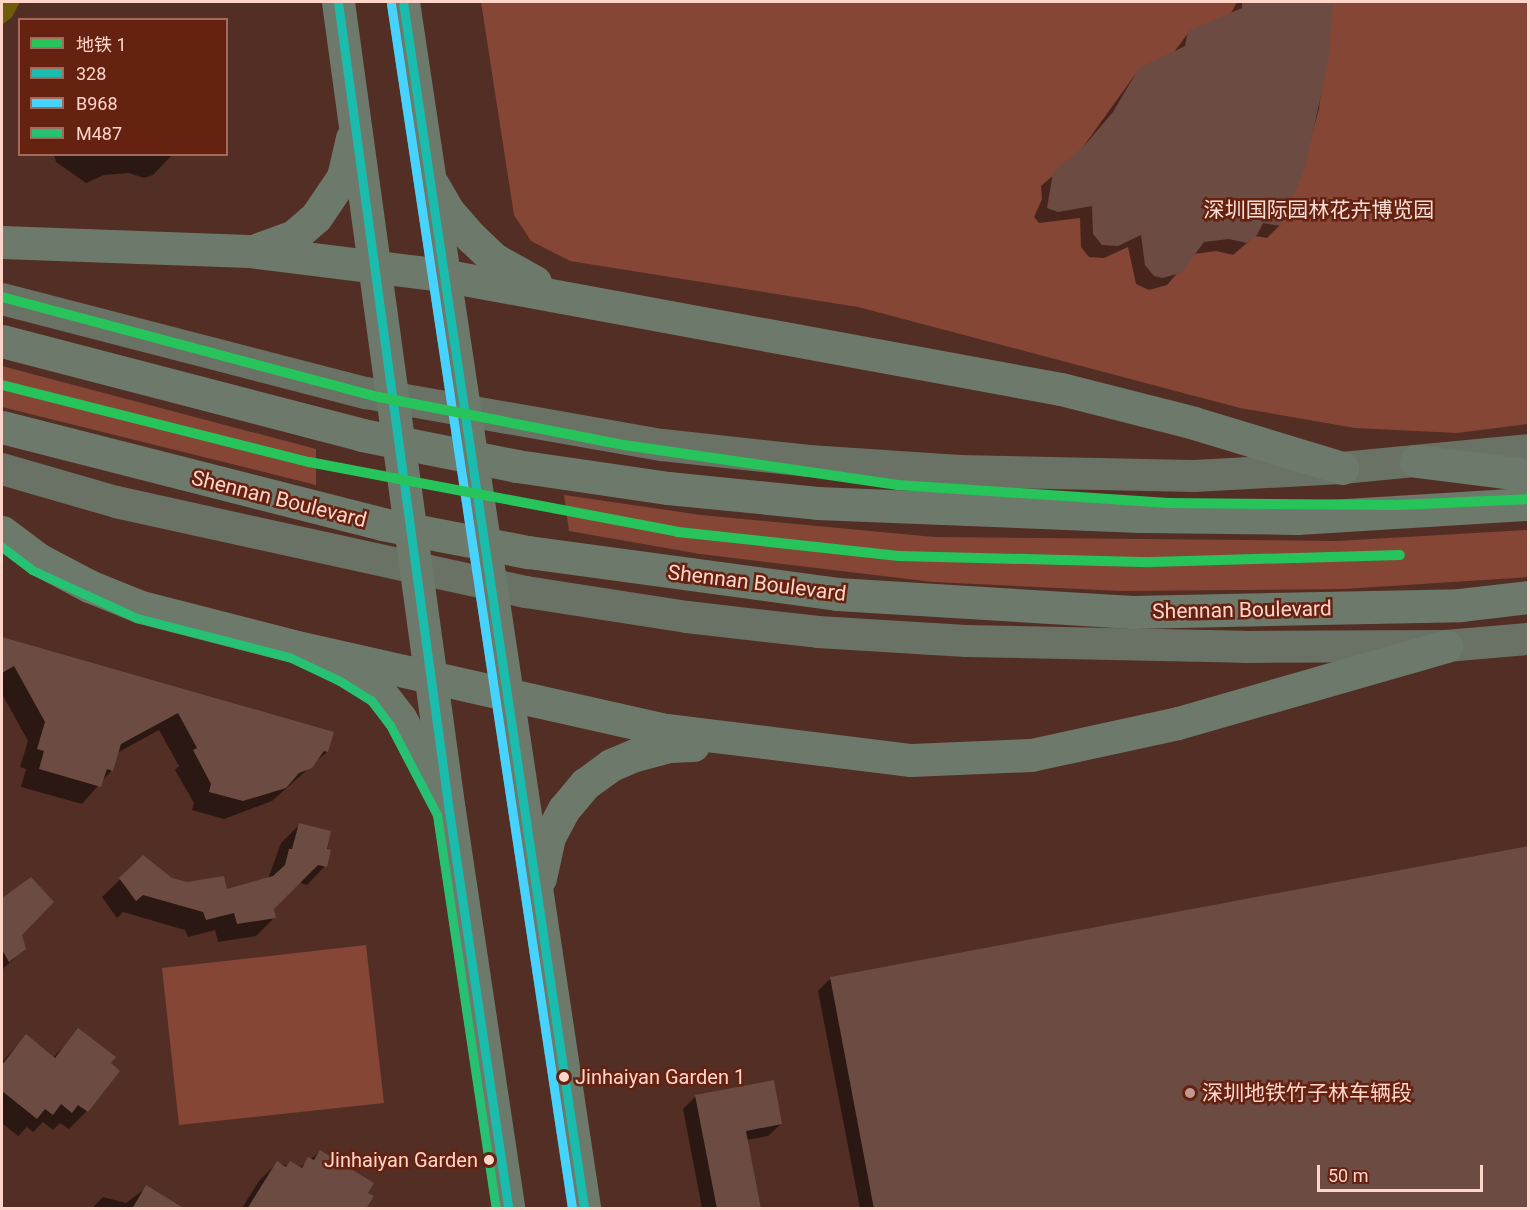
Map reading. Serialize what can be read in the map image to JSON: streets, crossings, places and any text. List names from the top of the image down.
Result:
{
  "streets": {
    "main road": ["Shennan Boulevard"]
  },
  "parks": ["深圳国际园林花卉博览园"],
  "places": ["Jinhaiyan Garden 1", "深圳地铁竹子林车辆段", "Jinhaiyan Garden"],
  "lines": [
    "transit line 328",
    "transit line B968",
    "metro line 1",
    "transit line M487"
  ],
  "legend": [
    "地铁 1",
    "328",
    "B968",
    "M487"
  ],
  "scale_bar": "50 m"
}
